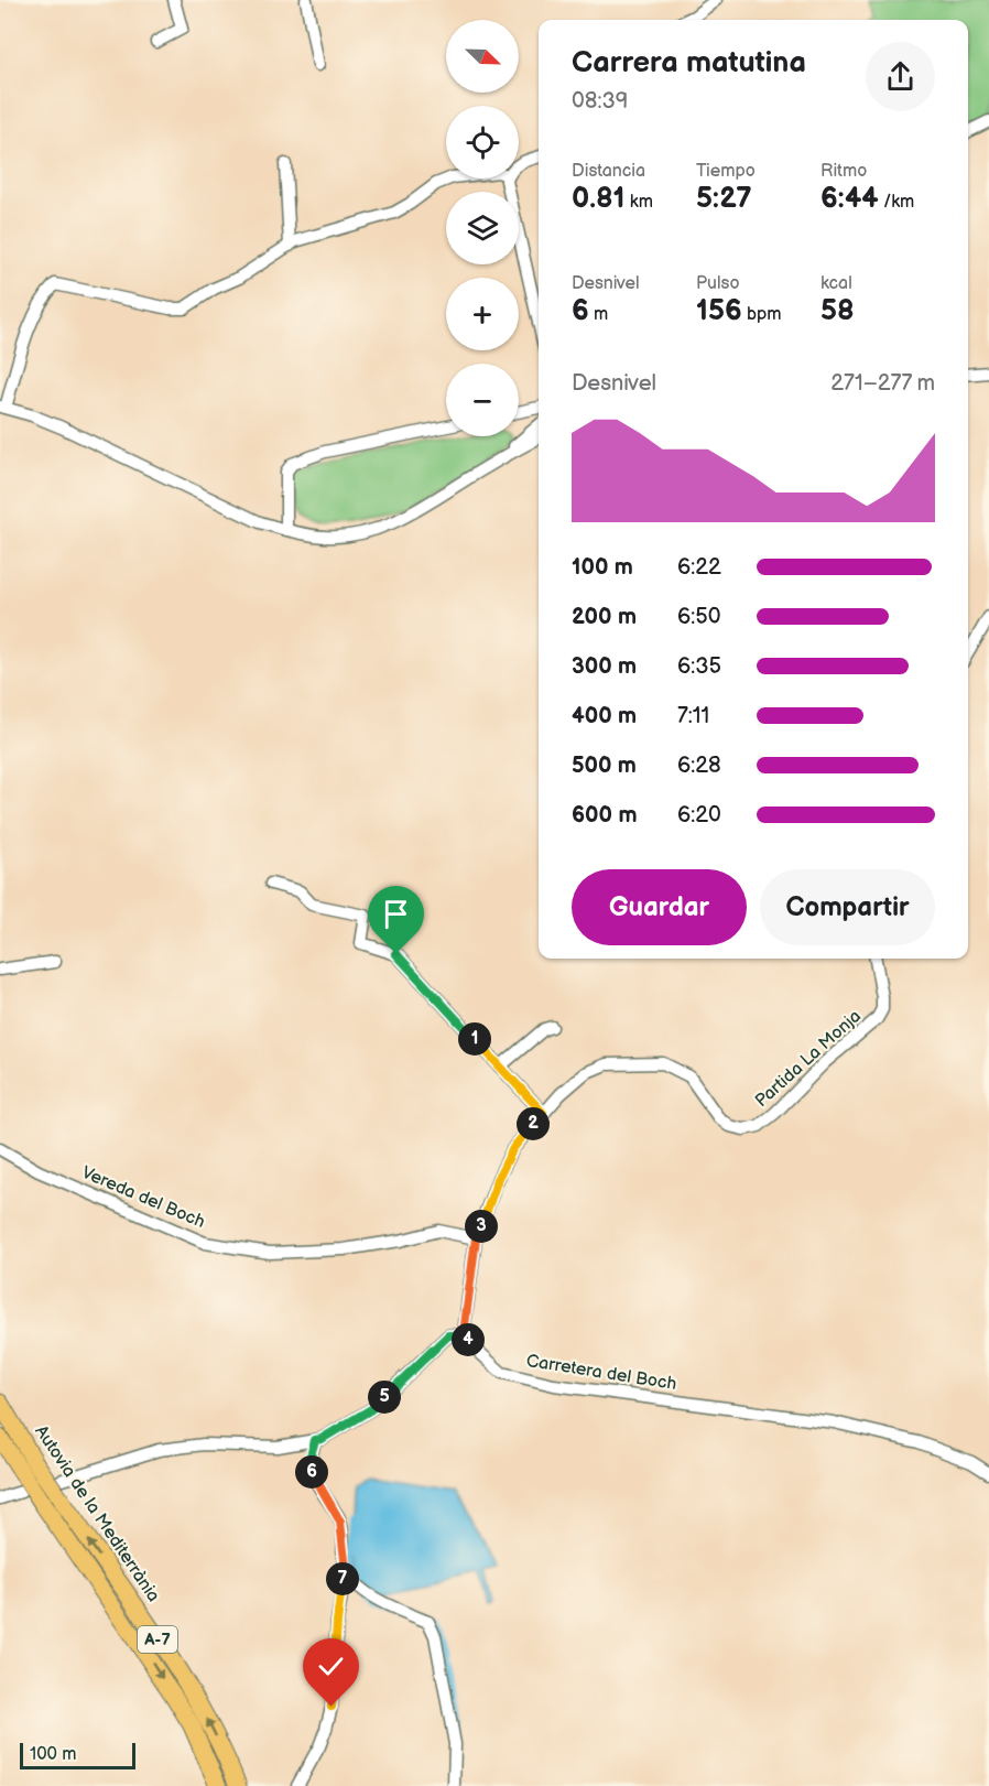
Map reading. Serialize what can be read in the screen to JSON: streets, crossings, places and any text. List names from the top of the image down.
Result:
{
  "streets": {
    "highway": ["Autovia de la Mediterrània", "A-7"],
    "street": ["Partida La Monja", "Vereda del Boch", "Carretera del Boch"]
  },
  "scale_bar": "100 m",
  "north": "bottom right",
  "page": {
    "map_buttons": ["+", "−"],
    "heading": ["Carrera matutina", "08:39"],
    "stats": [
      ["Distancia", "0.81 km"],
      ["Tiempo", "5:27"],
      ["Ritmo", "6:44 /km"],
      ["Desnivel", "6 m"],
      ["Pulso", "156 bpm"],
      ["kcal", "58"]
    ],
    "chart": ["Desnivel", "271–277 m"],
    "list": [
      {
        "name": "100 m",
        "note": "6:22"
      },
      {
        "name": "200 m",
        "note": "6:50"
      },
      {
        "name": "300 m",
        "note": "6:35"
      },
      {
        "name": "400 m",
        "note": "7:11"
      },
      {
        "name": "500 m",
        "note": "6:28"
      },
      {
        "name": "600 m",
        "note": "6:20"
      }
    ],
    "buttons": ["Guardar", "Compartir"],
    "pins": [
      "1",
      "2",
      "3",
      "4",
      "5",
      "6",
      "7"
    ],
    "scale": "100 m"
  }
}
